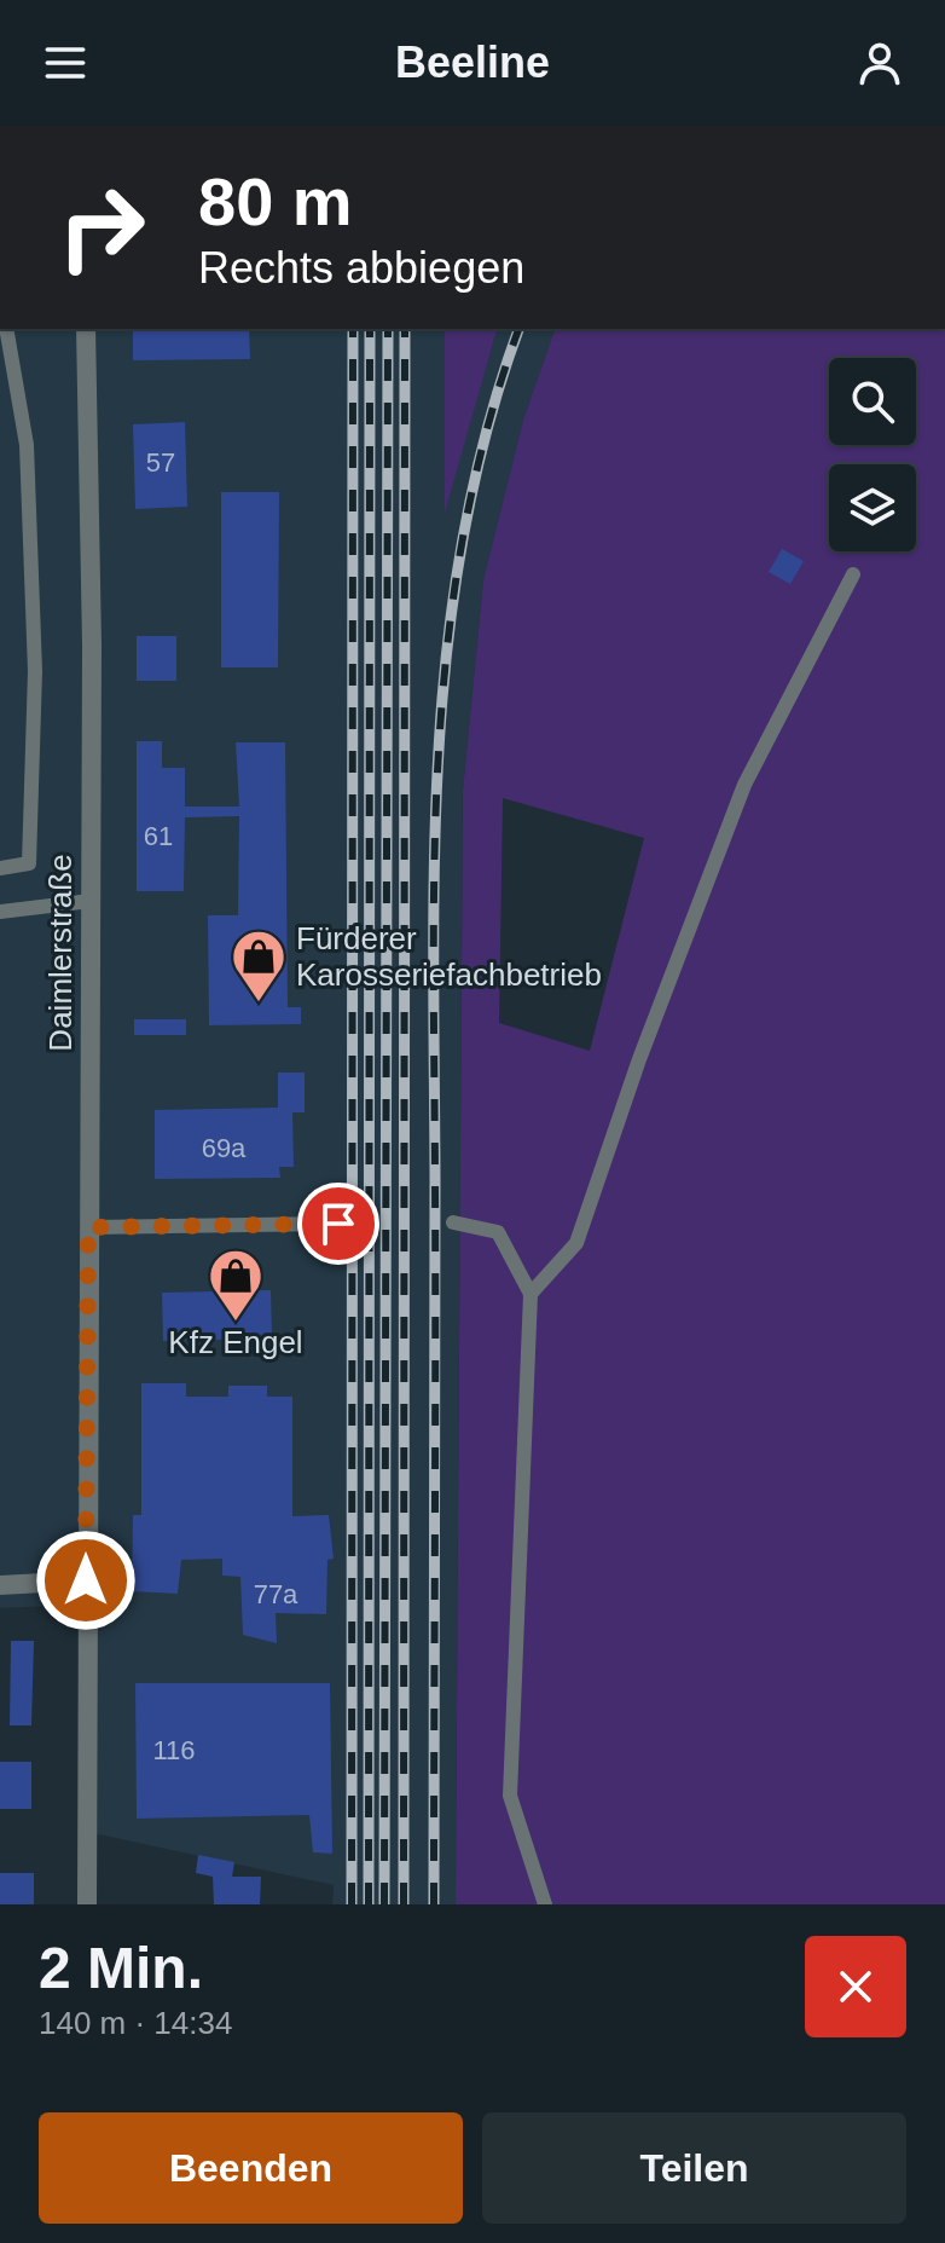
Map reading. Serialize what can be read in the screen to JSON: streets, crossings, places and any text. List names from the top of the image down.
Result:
{
  "streets": {
    "street": ["Daimlerstraße"]
  },
  "places": {
    "shop": ["Fürderer Karosseriefachbetrieb", "Kfz Engel"]
  },
  "house_numbers": [
    "57",
    "61",
    "69a",
    "77a",
    "116"
  ],
  "page": {
    "header": "Beeline",
    "turn": ["80 m", "Rechts abbiegen"],
    "heading": ["2 Min.", "140 m · 14:34"],
    "buttons": ["Beenden", "Teilen"]
  }
}
